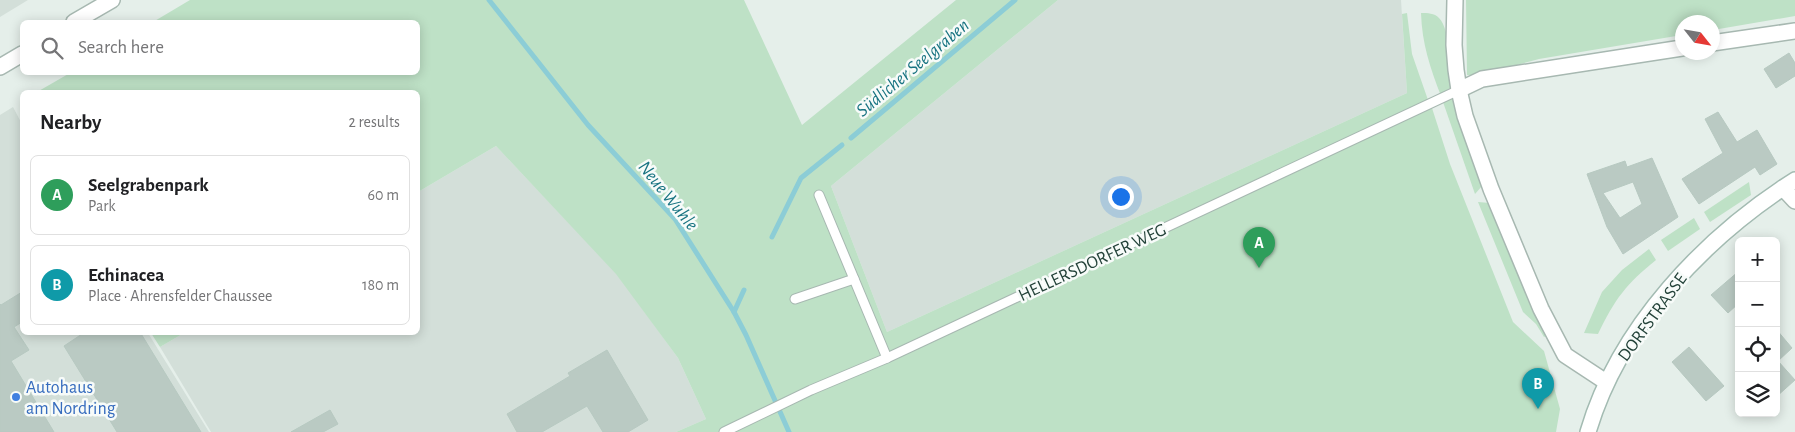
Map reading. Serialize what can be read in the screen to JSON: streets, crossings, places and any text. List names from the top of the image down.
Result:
{
  "streets": {
    "street": ["DORFSTRASSE"],
    "lane": ["HELLERSDORFER WEG"]
  },
  "water": ["Südlicher Seelgraben", "Neue Wuhle"],
  "places": ["Autohaus am Nordring"],
  "north": "bottom right",
  "page": {
    "search": "Search here",
    "heading": ["Nearby", "2 results"],
    "list": [
      {
        "mark": "A",
        "name": "Seelgrabenpark",
        "note": "Park",
        "value": "60 m"
      },
      {
        "mark": "B",
        "name": "Echinacea",
        "note": "Place · Ahrensfelder Chaussee",
        "value": "180 m"
      }
    ],
    "pins": ["A", "B"],
    "map_buttons": ["+", "−"]
  }
}
